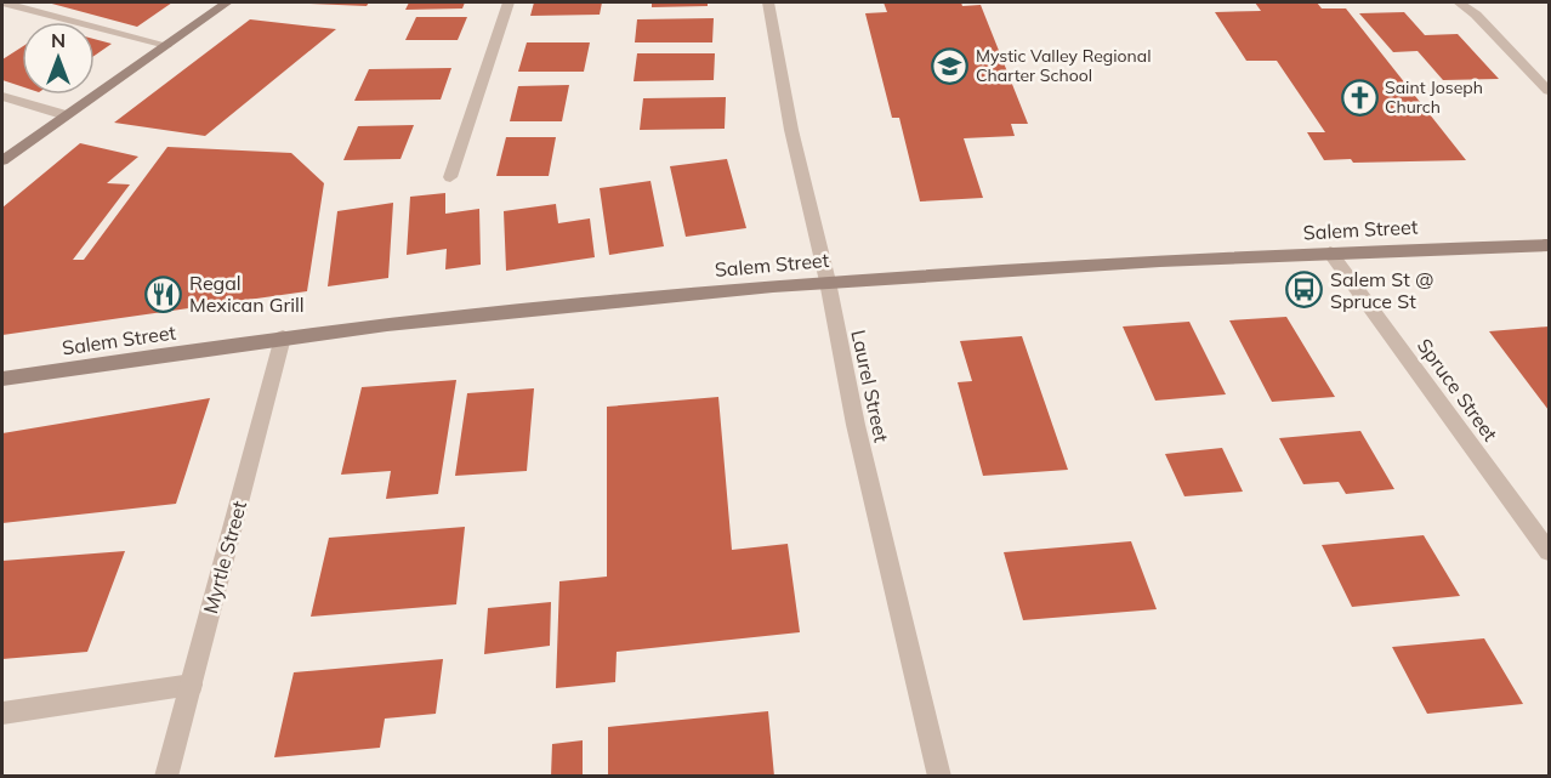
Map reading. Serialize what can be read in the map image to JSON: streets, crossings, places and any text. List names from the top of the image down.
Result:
{
  "streets": {
    "main road": ["Salem Street"],
    "street": ["Laurel Street", "Spruce Street", "Myrtle Street"]
  },
  "crossings": [
    ["Salem Street", "Laurel Street"],
    ["Salem Street", "Spruce Street"],
    ["Salem Street", "Myrtle Street"]
  ],
  "places": {
    "school or university": ["Mystic Valley Regional Charter School"],
    "church": ["Saint Joseph Church"],
    "bus stop": ["Salem St @ Spruce St"],
    "restaurant": ["Regal Mexican Grill"]
  },
  "north": "top"
}
